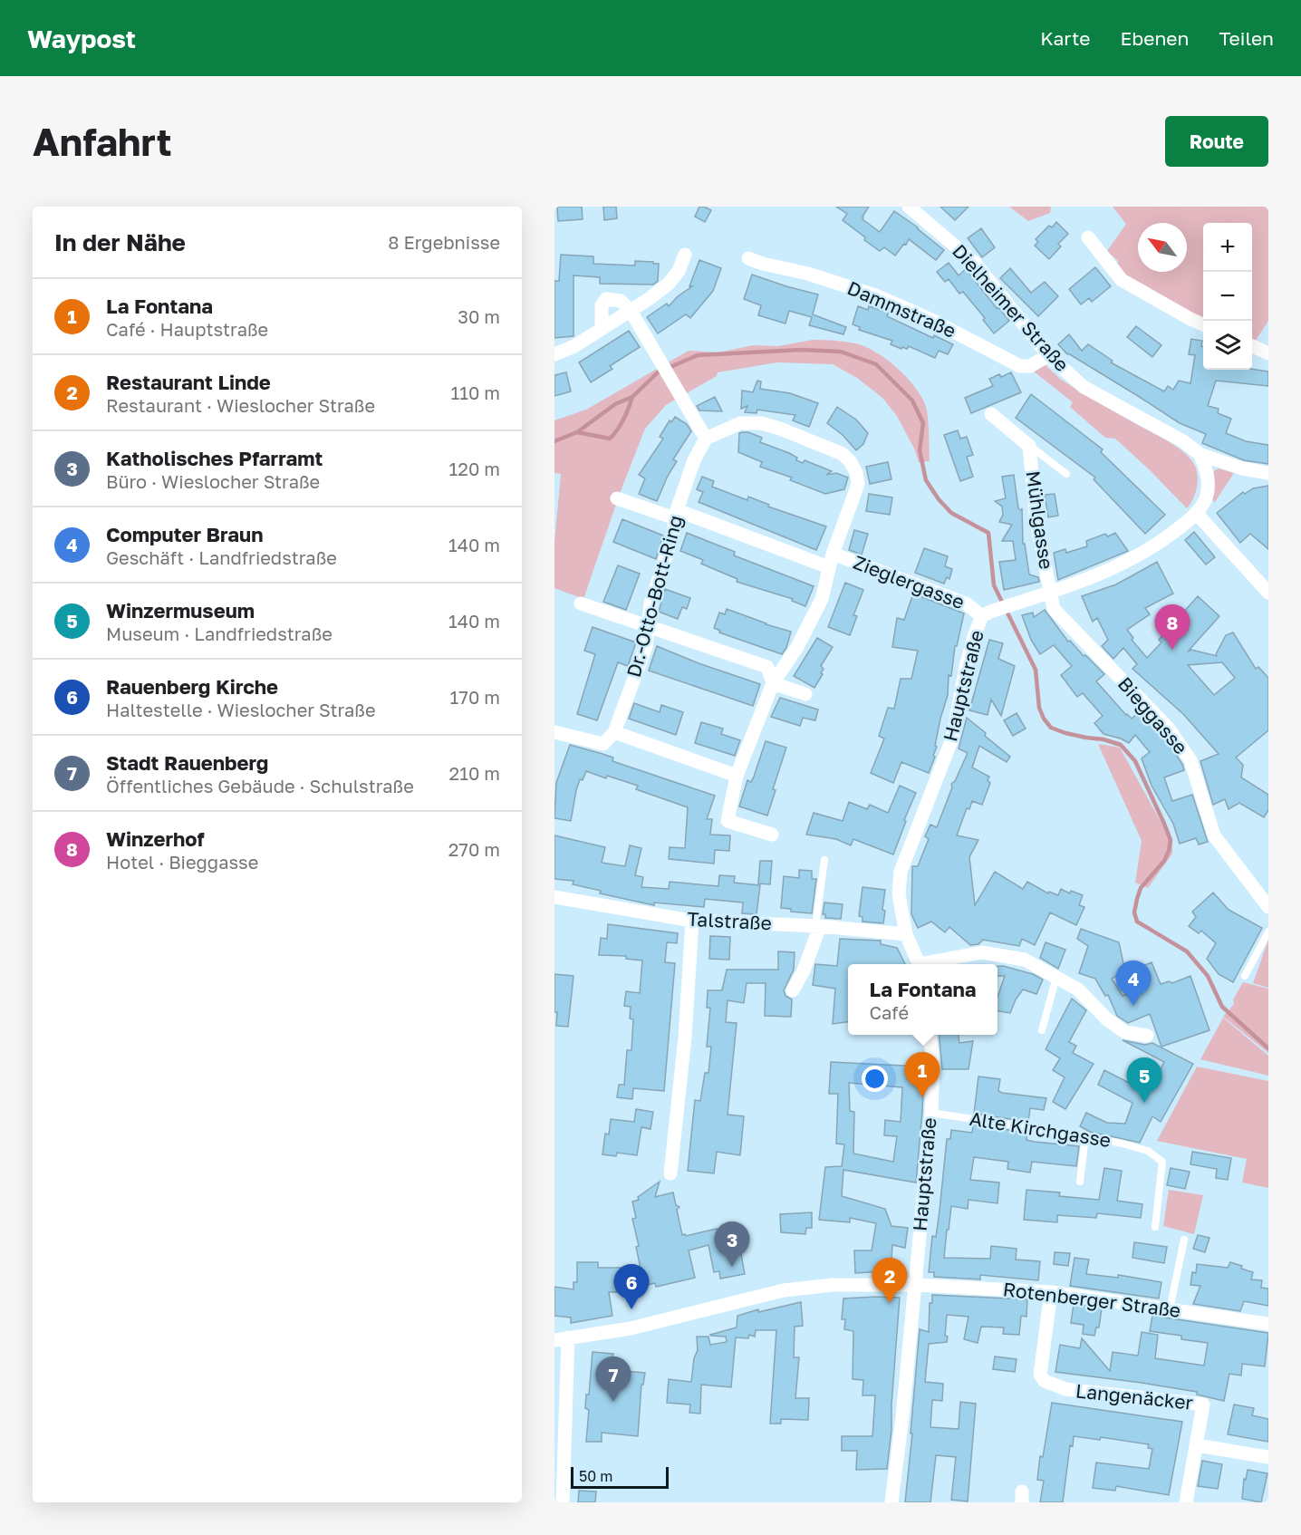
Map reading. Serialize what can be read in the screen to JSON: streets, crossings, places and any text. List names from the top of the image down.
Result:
{
  "streets": {
    "street": [
      "Dielheimer Straße",
      "Dammstraße",
      "Mühlgasse",
      "Zieglergasse",
      "Dr.-Otto-Bott-Ring",
      "Hauptstraße",
      "Bieggasse",
      "Talstraße",
      "Rotenberger Straße",
      "Langenäcker"
    ],
    "lane": ["Alte Kirchgasse"]
  },
  "crossings": [
    ["Dielheimer Straße", "Dammstraße"],
    ["Dielheimer Straße", "Hauptstraße"],
    ["Mühlgasse", "Hauptstraße"],
    ["Mühlgasse", "Bieggasse"],
    ["Zieglergasse", "Hauptstraße"],
    ["Hauptstraße", "Bieggasse"],
    ["Hauptstraße", "Talstraße"],
    ["Hauptstraße", "Alte Kirchgasse"],
    ["Hauptstraße", "Rotenberger Straße"],
    ["Rotenberger Straße", "Langenäcker"]
  ],
  "scale_bar": "50 m",
  "north": "top left",
  "page": {
    "header": "Waypost",
    "nav": ["Karte", "Ebenen", "Teilen"],
    "buttons": "Route",
    "title": "Anfahrt",
    "heading": ["In der Nähe", "8 Ergebnisse"],
    "map_buttons": ["+", "−"],
    "list": [
      {
        "mark": "1",
        "name": "La Fontana",
        "note": "Café · Hauptstraße",
        "value": "30 m"
      },
      {
        "mark": "2",
        "name": "Restaurant Linde",
        "note": "Restaurant · Wieslocher Straße",
        "value": "110 m"
      },
      {
        "mark": "3",
        "name": "Katholisches Pfarramt",
        "note": "Büro · Wieslocher Straße",
        "value": "120 m"
      },
      {
        "mark": "4",
        "name": "Computer Braun",
        "note": "Geschäft · Landfriedstraße",
        "value": "140 m"
      },
      {
        "mark": "5",
        "name": "Winzermuseum",
        "note": "Museum · Landfriedstraße",
        "value": "140 m"
      },
      {
        "mark": "6",
        "name": "Rauenberg Kirche",
        "note": "Haltestelle · Wieslocher Straße",
        "value": "170 m"
      },
      {
        "mark": "7",
        "name": "Stadt Rauenberg",
        "note": "Öffentliches Gebäude · Schulstraße",
        "value": "210 m"
      },
      {
        "mark": "8",
        "name": "Winzerhof",
        "note": "Hotel · Bieggasse",
        "value": "270 m"
      }
    ],
    "pins": [
      "8",
      "4",
      "1",
      "5",
      "3",
      "2",
      "6",
      "7"
    ],
    "popup": ["La Fontana", "Café"],
    "scale": "50 m"
  }
}
